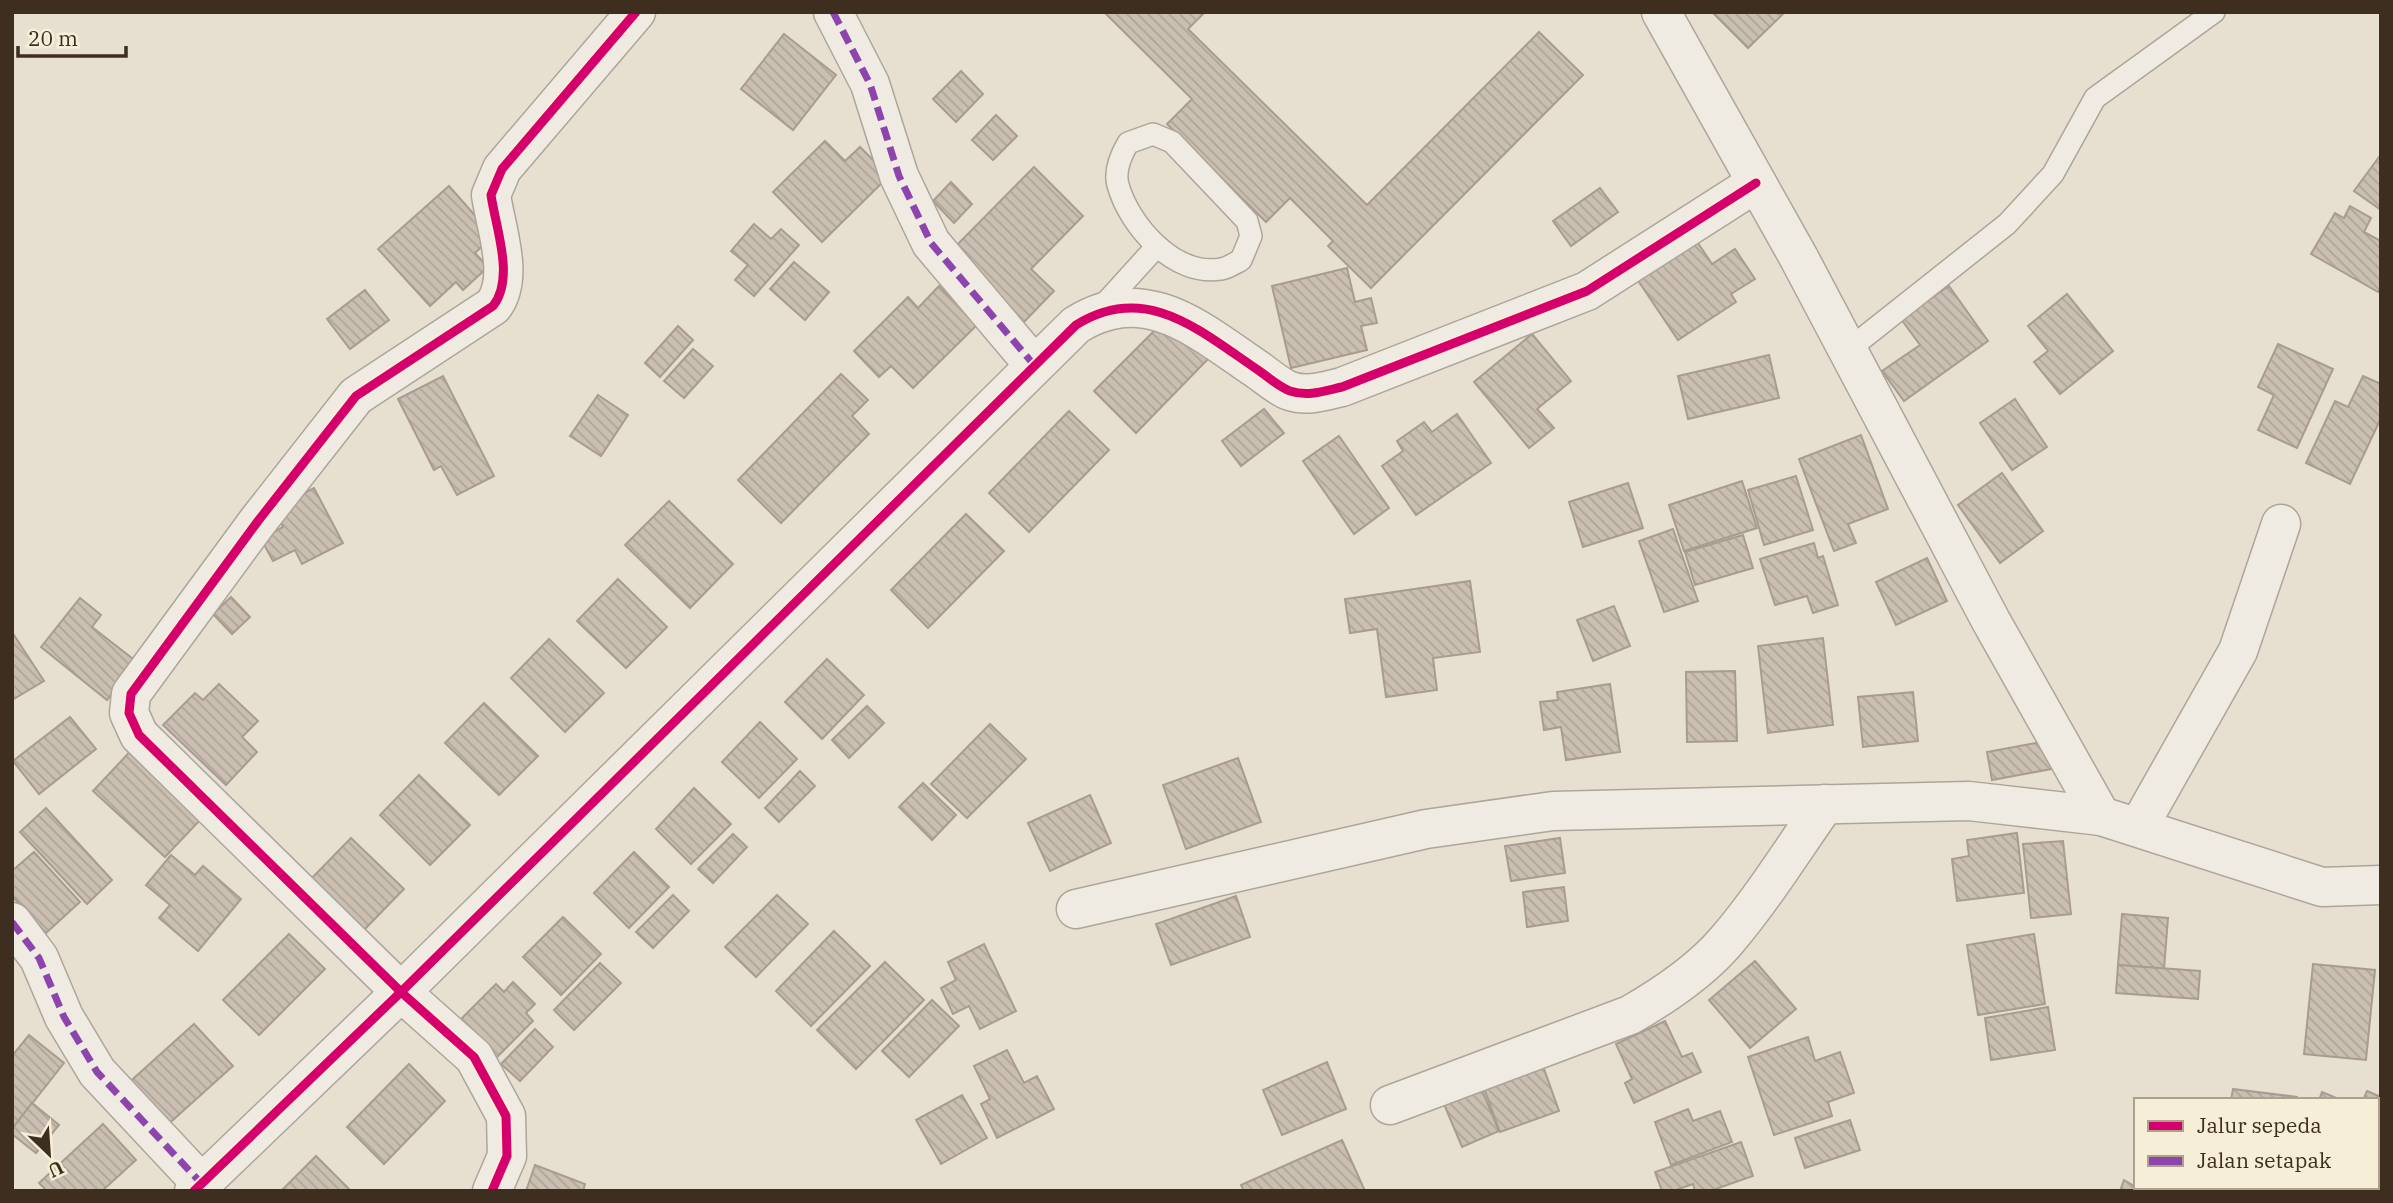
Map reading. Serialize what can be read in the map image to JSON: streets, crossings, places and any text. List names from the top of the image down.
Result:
{
  "legend": ["Jalur sepeda", "Jalan setapak"],
  "scale_bar": "20 m",
  "north": "bottom right"
}
